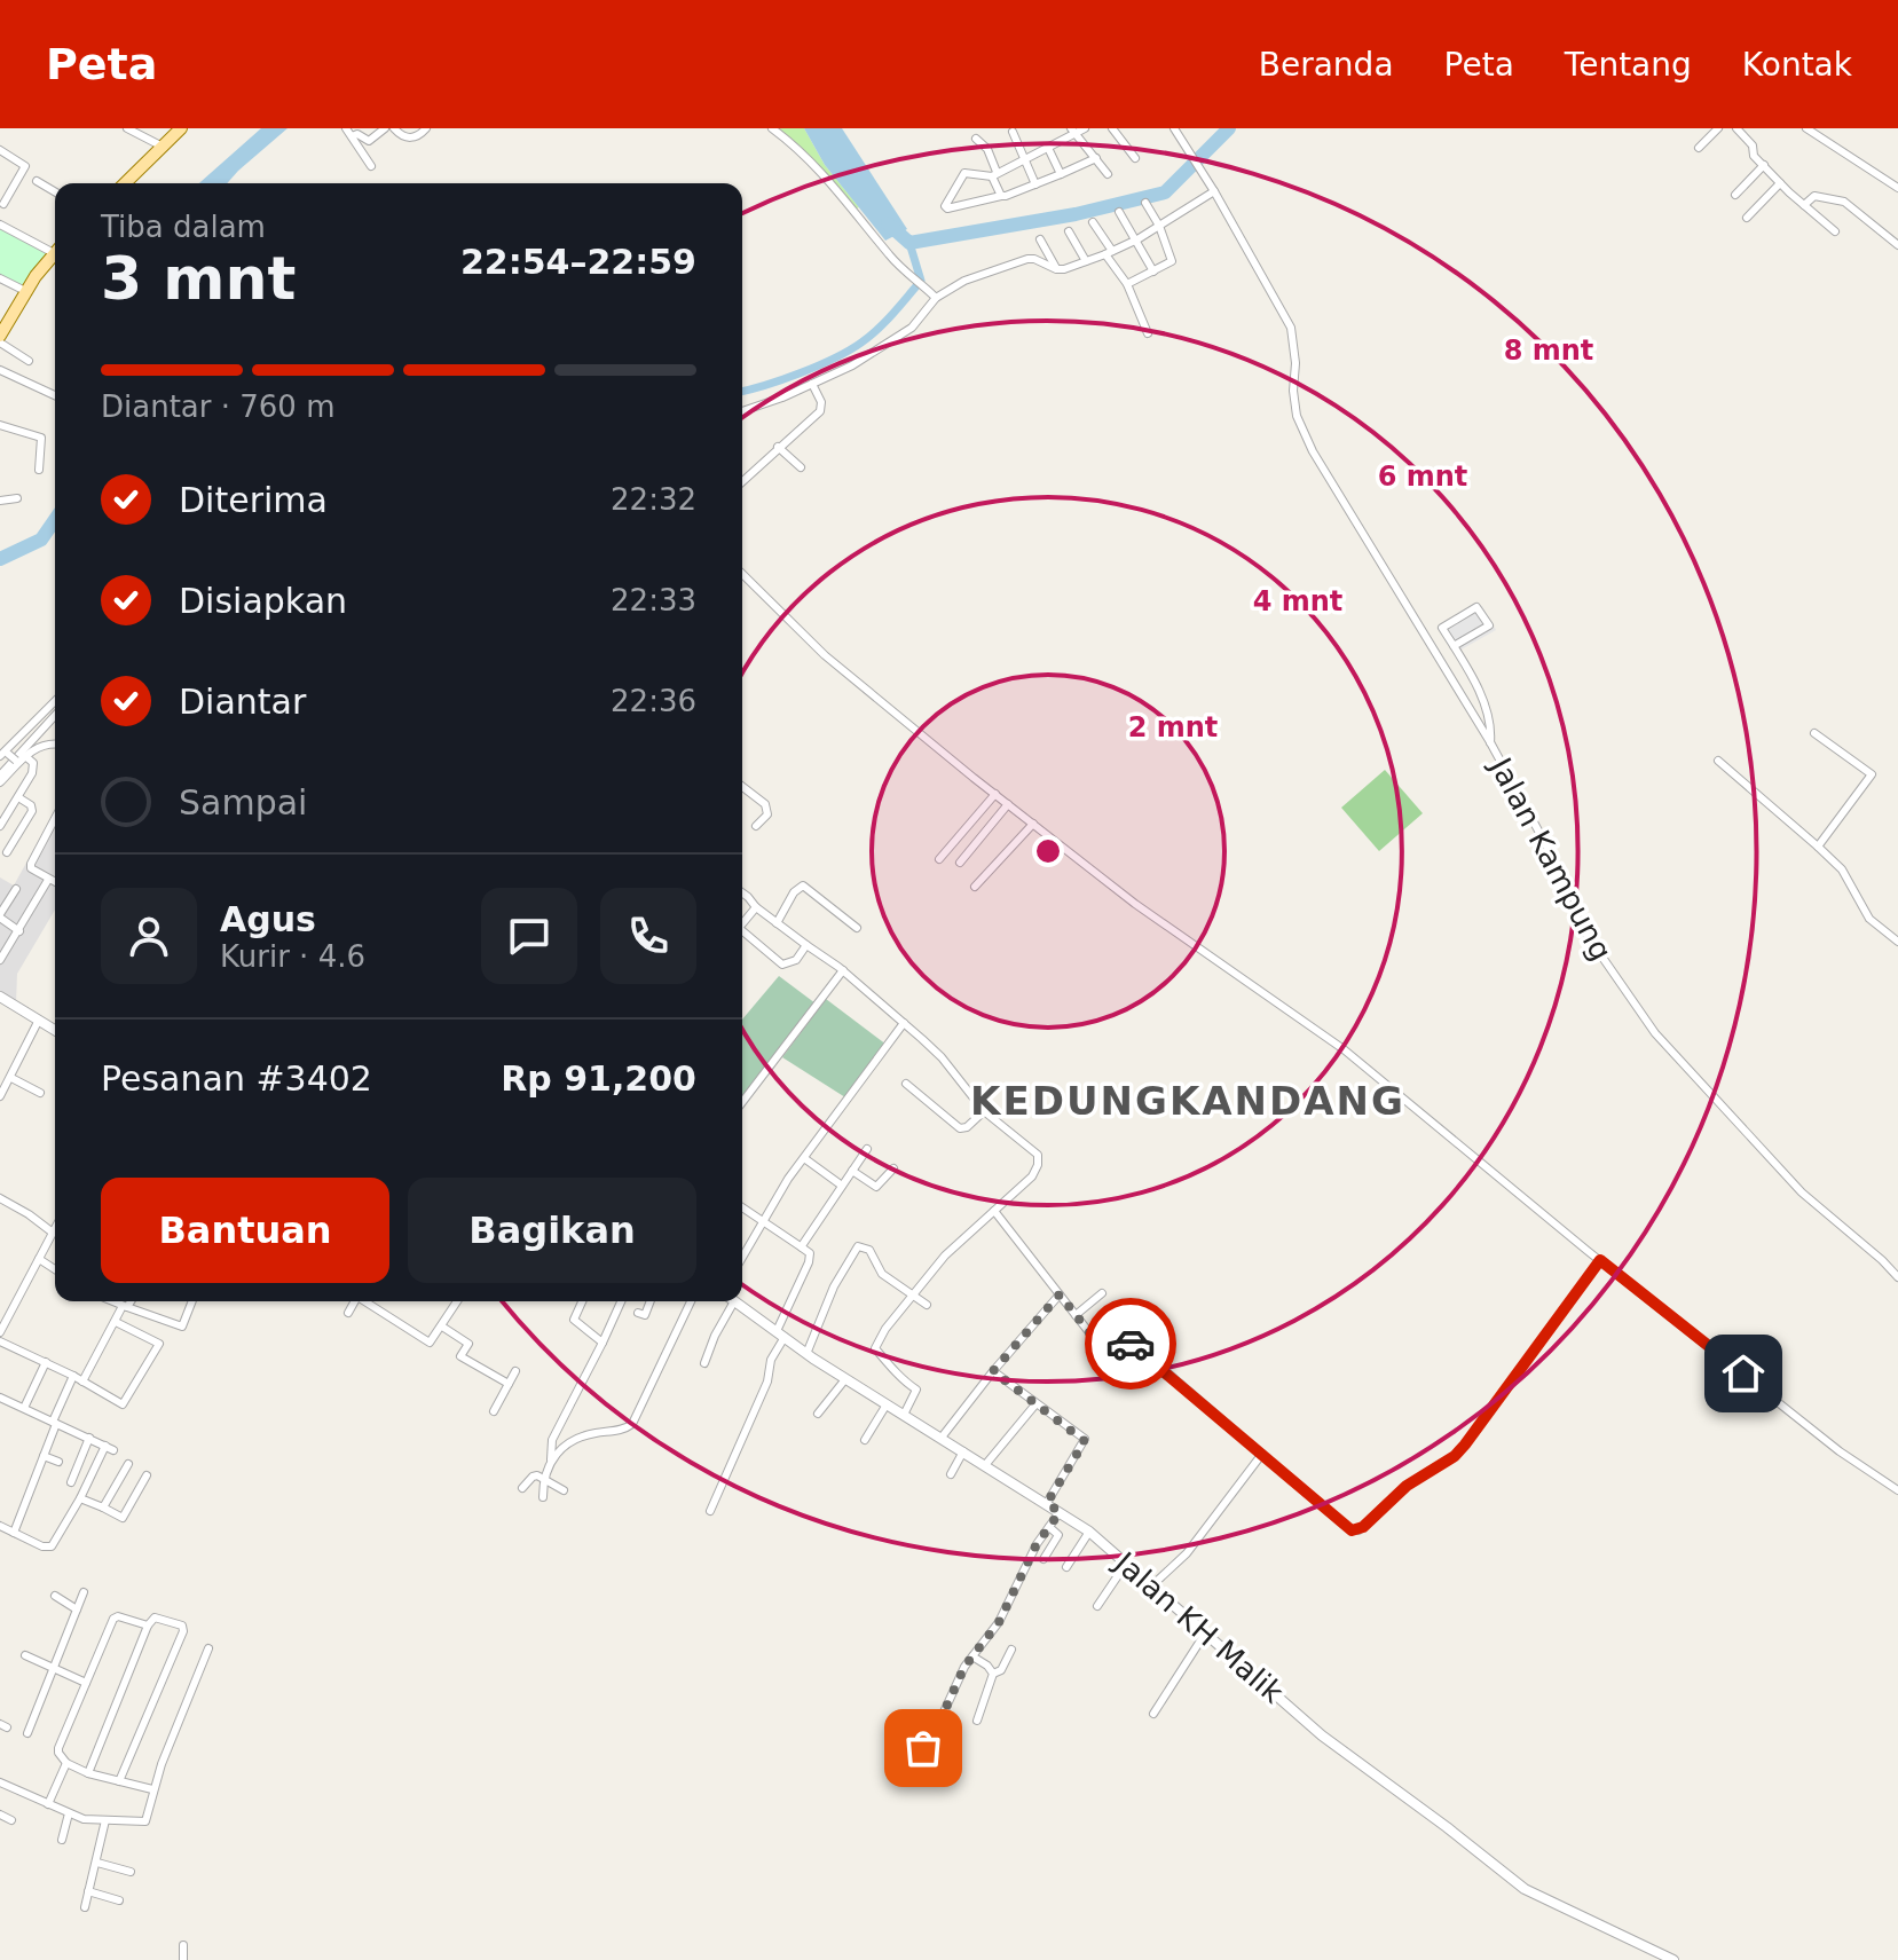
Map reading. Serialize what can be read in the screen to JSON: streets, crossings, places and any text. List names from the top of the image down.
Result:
{
  "streets": {
    "street": ["Jalan Kampung", "Jalan KH Malik"]
  },
  "districts": ["KEDUNGKANDANG"],
  "page": {
    "header": "Peta",
    "nav": [
      "Beranda",
      "Peta",
      "Tentang",
      "Kontak"
    ],
    "heading": ["3 mnt", "Tiba dalam", "22:54–22:59"],
    "panel": [
      "Agus",
      "Kurir · 4.6",
      "Pesanan #3402",
      "Rp 91,200"
    ],
    "bar": "Diantar · 760 m",
    "list": [
      ["Diterima", "22:32"],
      ["Disiapkan", "22:33"],
      ["Diantar", "22:36"],
      "Sampai"
    ],
    "buttons": ["Bantuan", "Bagikan"]
  },
  "rings": [
    "8 mnt",
    "6 mnt",
    "4 mnt",
    "2 mnt"
  ]
}
